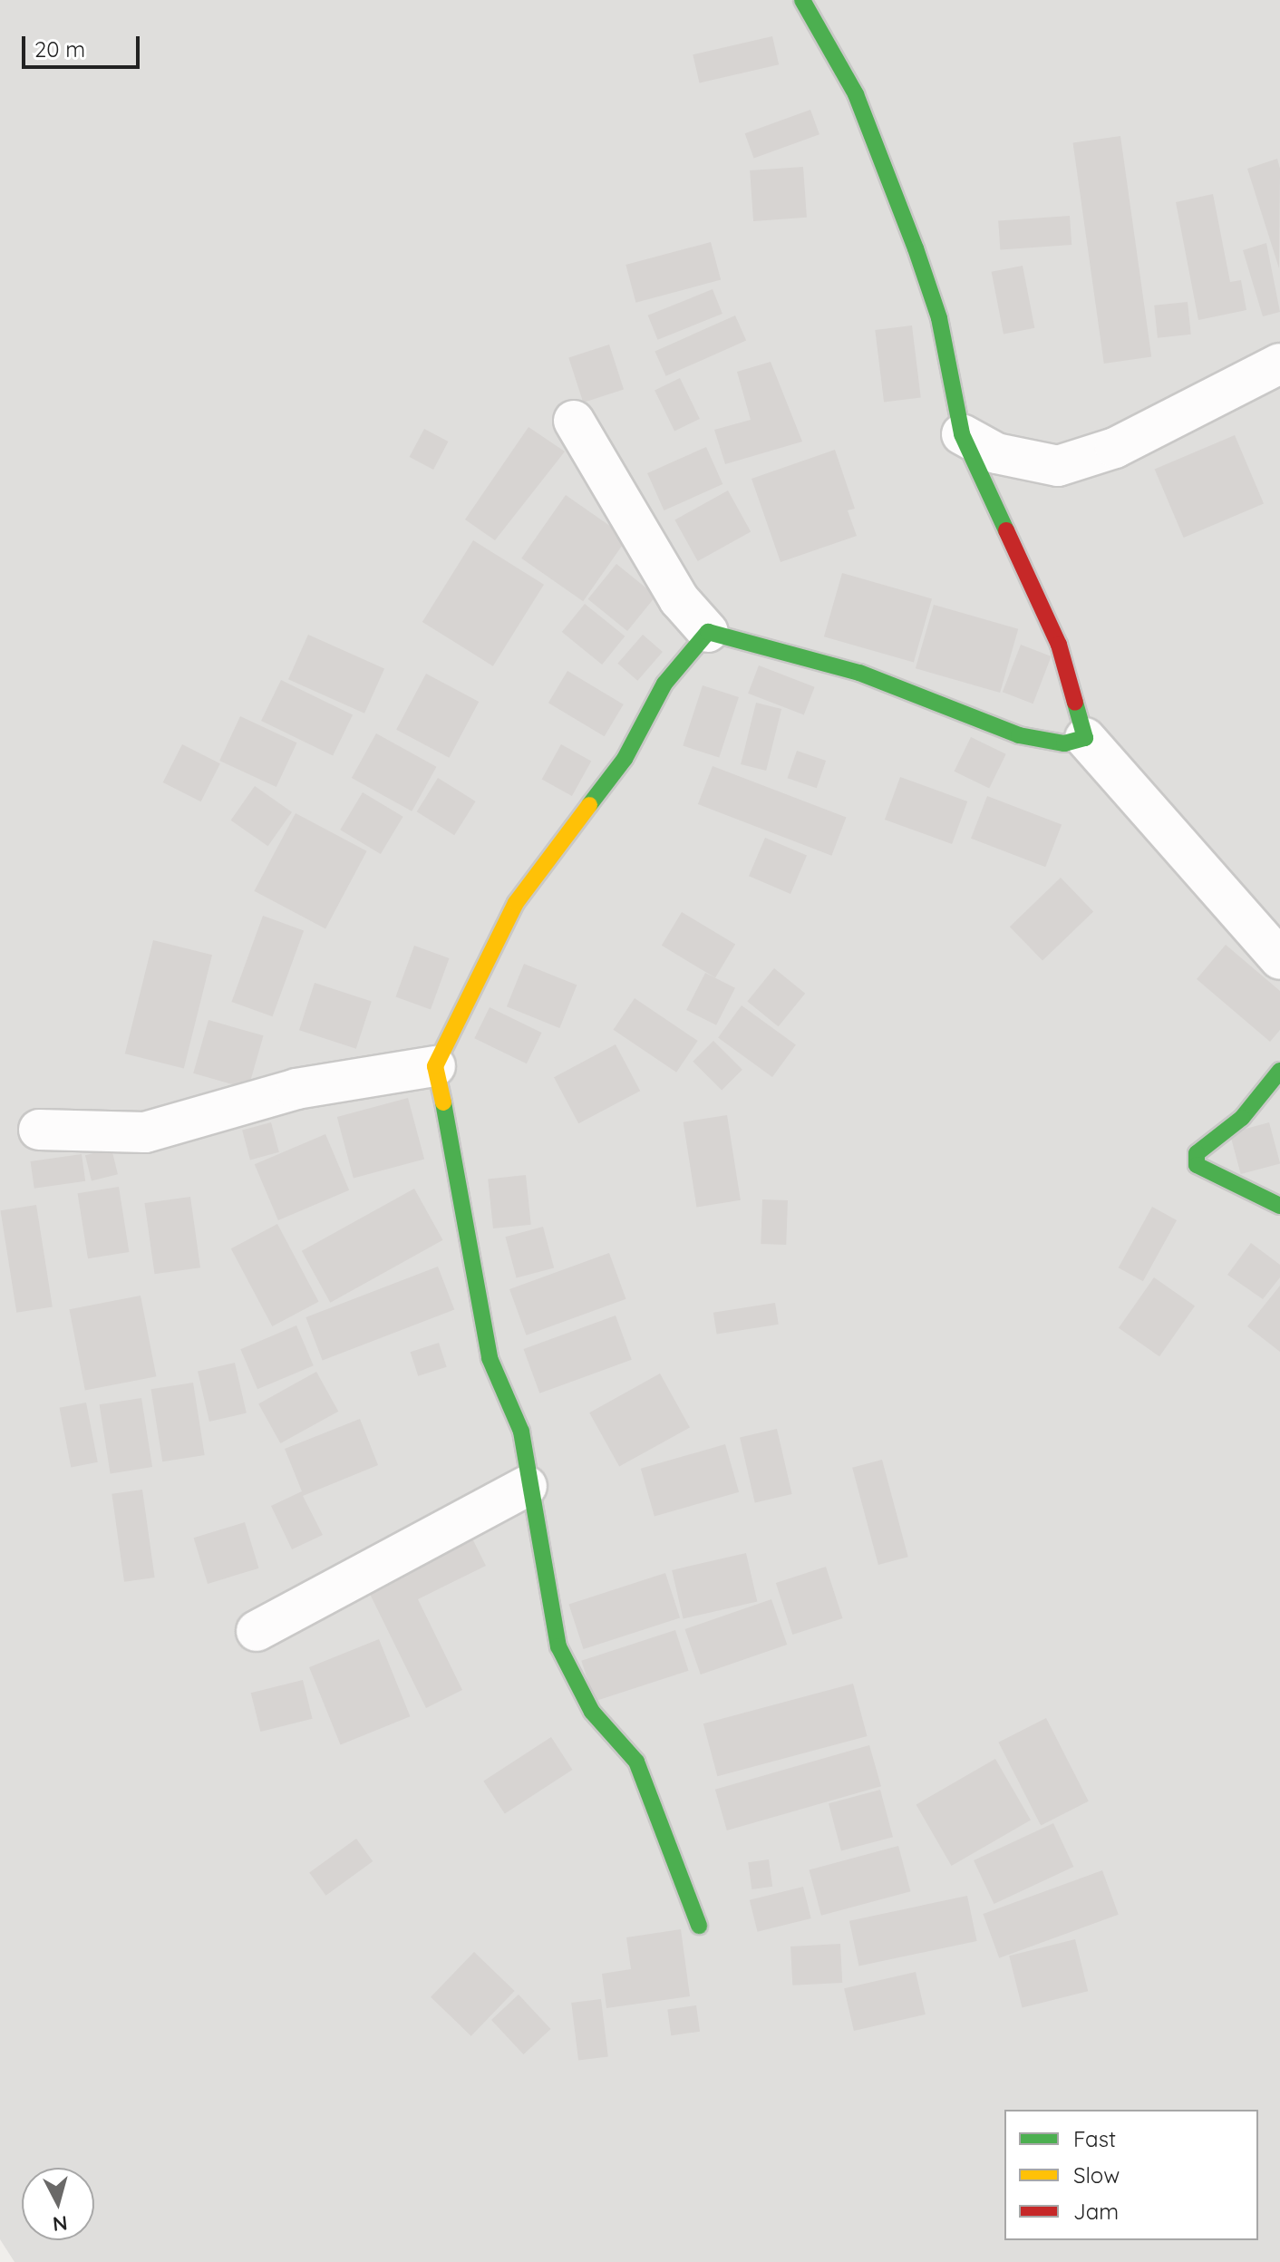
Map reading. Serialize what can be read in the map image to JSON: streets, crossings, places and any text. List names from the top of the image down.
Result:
{
  "legend": ["Fast", "Slow", "Jam"],
  "scale_bar": "20 m",
  "north": "bottom"
}
